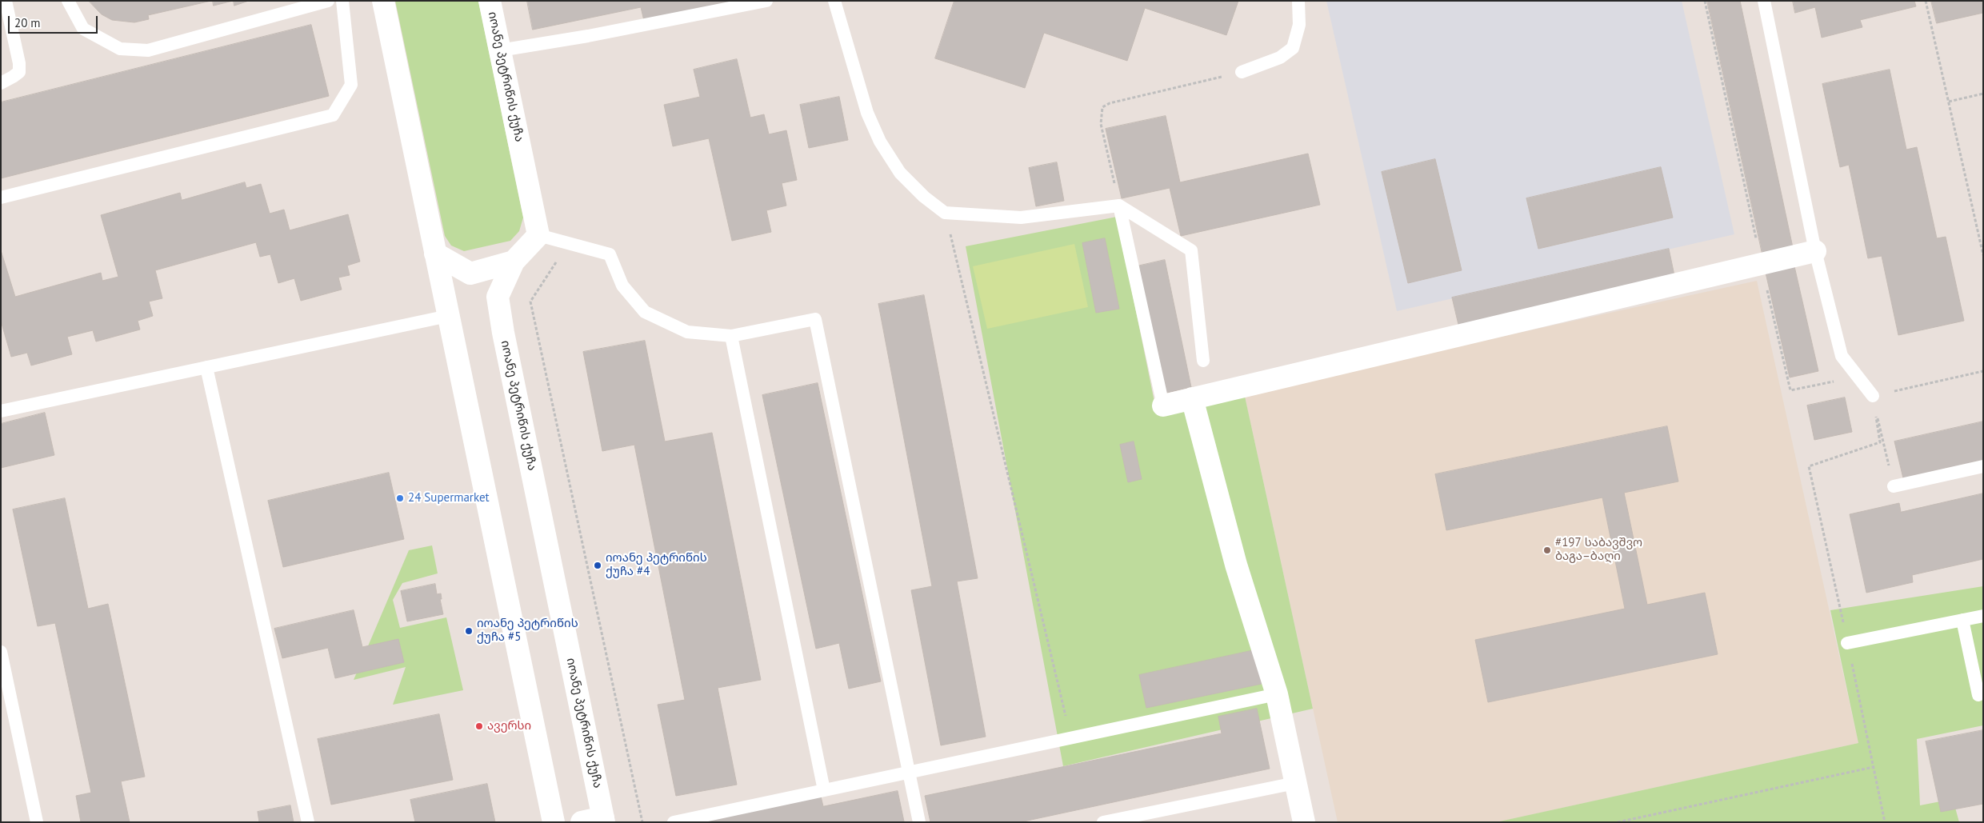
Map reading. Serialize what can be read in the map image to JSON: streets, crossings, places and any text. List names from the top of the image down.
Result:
{
  "streets": {
    "street": ["იოანე პეტრიწის ქუჩა"]
  },
  "places": [
    "24 Supermarket",
    "#197 საბავშვო ბაგა–ბაღი",
    "იოანე პეტრიწის ქუჩა #4",
    "იოანე პეტრიწის ქუჩა #5",
    "ავერსი"
  ],
  "scale_bar": "20 m"
}
